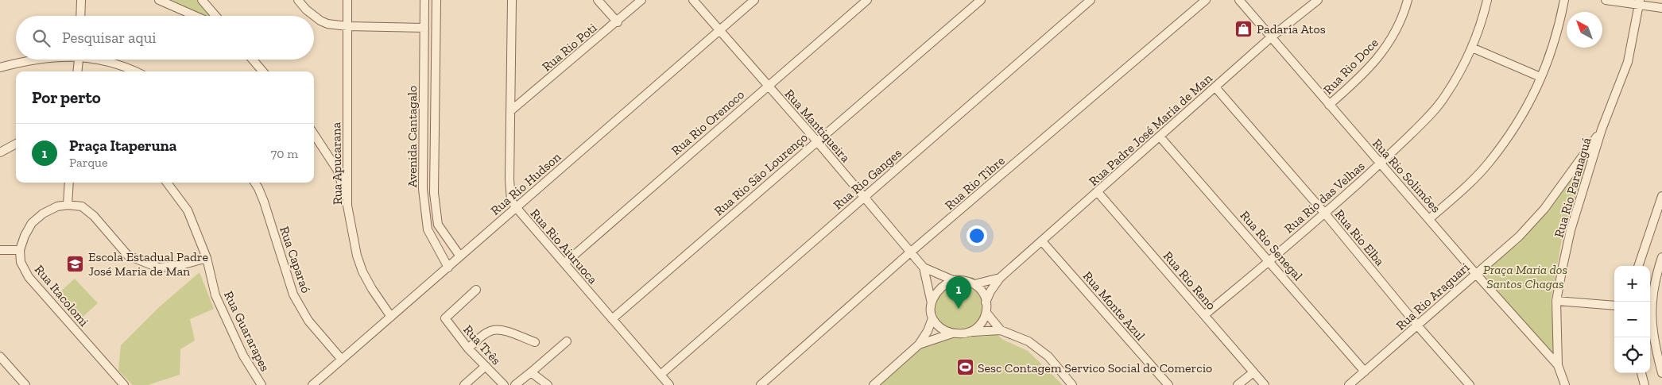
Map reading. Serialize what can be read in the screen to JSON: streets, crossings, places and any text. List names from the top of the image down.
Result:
{
  "streets": {
    "street": [
      "Rua Rio Poti",
      "Rua Rio Doce",
      "Rua Rio Orenoco",
      "Rua Mantiqueira",
      "Rua Padre José Maria de Man",
      "Avenida Cantagalo",
      "Rua Apucarana",
      "Rua Rio São Lourenço",
      "Rua Rio Solimões",
      "Rua Rio Ganges",
      "Rua Rio Tibre",
      "Rua Rio Hudson",
      "Rua Rio Paranaguá",
      "Rua Rio das Velhas",
      "Rua Rio Elba",
      "Rua Rio Senegal",
      "Rua Rio Aiuruoca",
      "Rua Caparaó",
      "Rua Rio Reno",
      "Rua Itacolomi",
      "Rua Rio Araguari",
      "Rua Monte Azul",
      "Rua Guararapes",
      "Rua Três"
    ]
  },
  "crossings": [
    ["Rua Rio Poti", "Rua Rio Aiuruoca"],
    ["Rua Rio Doce", "Rua Rio Solimões"],
    ["Rua Rio Orenoco", "Rua Mantiqueira"],
    ["Rua Rio Orenoco", "Rua Rio Aiuruoca"],
    ["Rua Mantiqueira", "Rua Padre José Maria de Man"],
    ["Rua Mantiqueira", "Rua Rio São Lourenço"],
    ["Rua Mantiqueira", "Rua Rio Ganges"],
    ["Rua Mantiqueira", "Rua Rio Tibre"],
    ["Rua Mantiqueira", "Rua Rio Hudson"],
    ["Rua Padre José Maria de Man", "Rua Rio Solimões"],
    ["Rua Padre José Maria de Man", "Rua Rio Elba"],
    ["Rua Padre José Maria de Man", "Rua Rio Senegal"],
    ["Rua Padre José Maria de Man", "Rua Rio Reno"],
    ["Rua Padre José Maria de Man", "Rua Monte Azul"],
    ["Avenida Cantagalo", "Rua Rio Hudson"],
    ["Rua Apucarana", "Rua Rio Hudson"],
    ["Rua Rio São Lourenço", "Rua Rio Aiuruoca"],
    ["Rua Rio Solimões", "Rua Rio Paranaguá"],
    ["Rua Rio Solimões", "Rua Rio das Velhas"],
    ["Rua Rio Solimões", "Rua Rio Araguari"],
    ["Rua Rio Ganges", "Rua Rio Aiuruoca"],
    ["Rua Rio Hudson", "Rua Rio Aiuruoca"],
    ["Rua Rio Hudson", "Rua Caparaó"],
    ["Rua Rio Paranaguá", "Rua Rio Araguari"],
    ["Rua Rio das Velhas", "Rua Rio Elba"],
    ["Rua Rio das Velhas", "Rua Rio Senegal"],
    ["Rua Rio das Velhas", "Rua Rio Reno"],
    ["Rua Rio Elba", "Rua Rio Araguari"],
    ["Rua Rio Senegal", "Rua Rio Araguari"]
  ],
  "parks": ["Praça Maria dos Santos Chagas"],
  "places": {
    "shop": ["Padaría Atos"],
    "school or university": ["Escola Estadual Padre José Maria de Man"],
    "sports": ["Sesc Contagem Servico Social do Comercio"]
  },
  "north": "top left",
  "page": {
    "search": "Pesquisar aqui",
    "heading": "Por perto",
    "list": [
      {
        "mark": "1",
        "name": "Praça Itaperuna",
        "note": "Parque",
        "value": "70 m"
      }
    ],
    "map_buttons": ["+", "−"],
    "pins": "1"
  }
}
